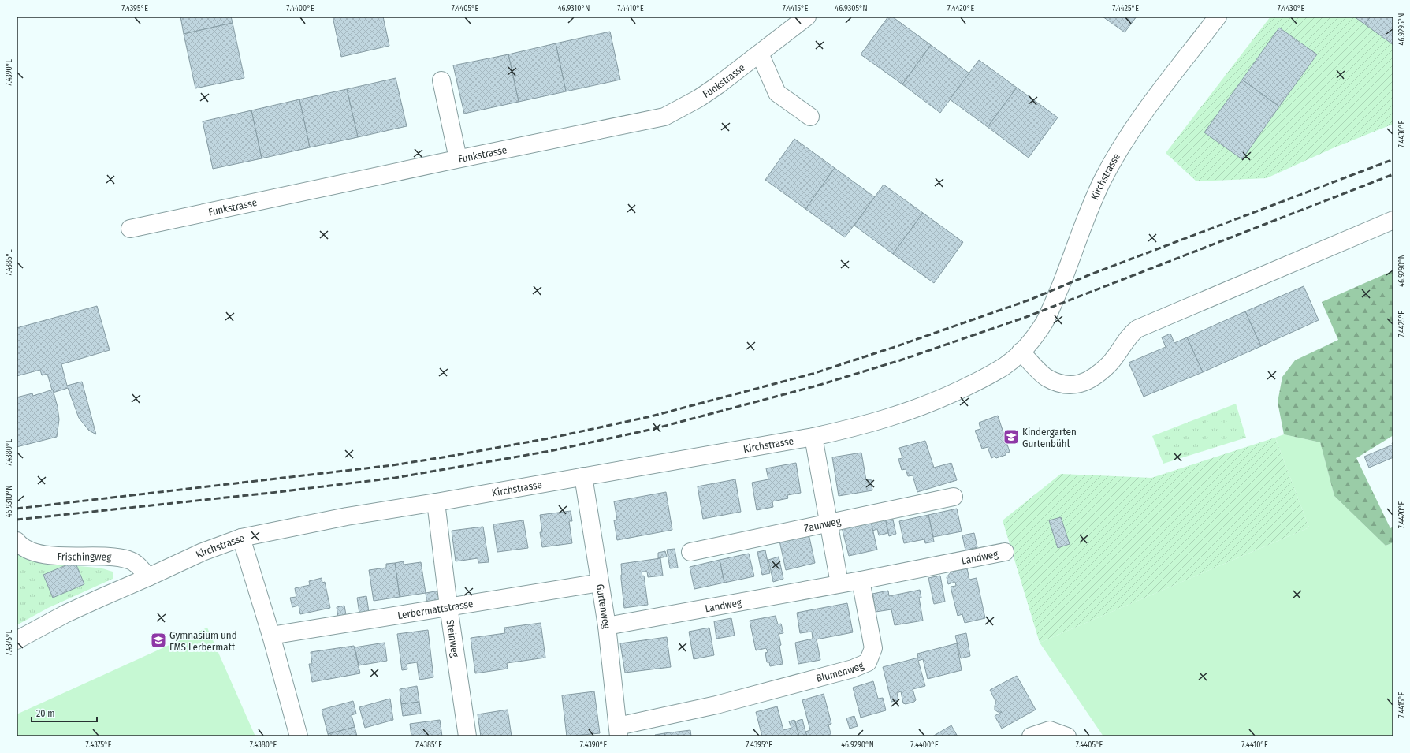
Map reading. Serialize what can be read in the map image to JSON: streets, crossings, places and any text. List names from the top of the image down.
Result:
{
  "streets": {
    "street": [
      "Funkstrasse",
      "Kirchstrasse",
      "Zaunweg",
      "Frischingweg",
      "Landweg",
      "Gurtenweg",
      "Lerbermattstrasse",
      "Steinweg",
      "Blumenweg"
    ]
  },
  "crossings": [
    ["Kirchstrasse", "Frischingweg"],
    ["Kirchstrasse", "Gurtenweg"],
    ["Kirchstrasse", "Steinweg"],
    ["Landweg", "Gurtenweg"],
    ["Landweg", "Blumenweg"],
    ["Gurtenweg", "Lerbermattstrasse"],
    ["Gurtenweg", "Blumenweg"],
    ["Lerbermattstrasse", "Steinweg"]
  ],
  "places": {
    "school or university": ["Kindergarten Gurtenbühl", "Gymnasium und FMS Lerbermatt"]
  },
  "scale_bar": "20 m",
  "coordinates": [
    "7.4395°E",
    "7.4400°E",
    "7.4405°E",
    "46.9310°N",
    "7.4410°E",
    "7.4415°E",
    "46.9305°N",
    "7.4420°E",
    "7.4425°E",
    "7.4430°E",
    "46.9295°N",
    "7.4390°E",
    "7.4385°E",
    "46.9290°N",
    "7.4380°E",
    "7.4375°E"
  ]
}
